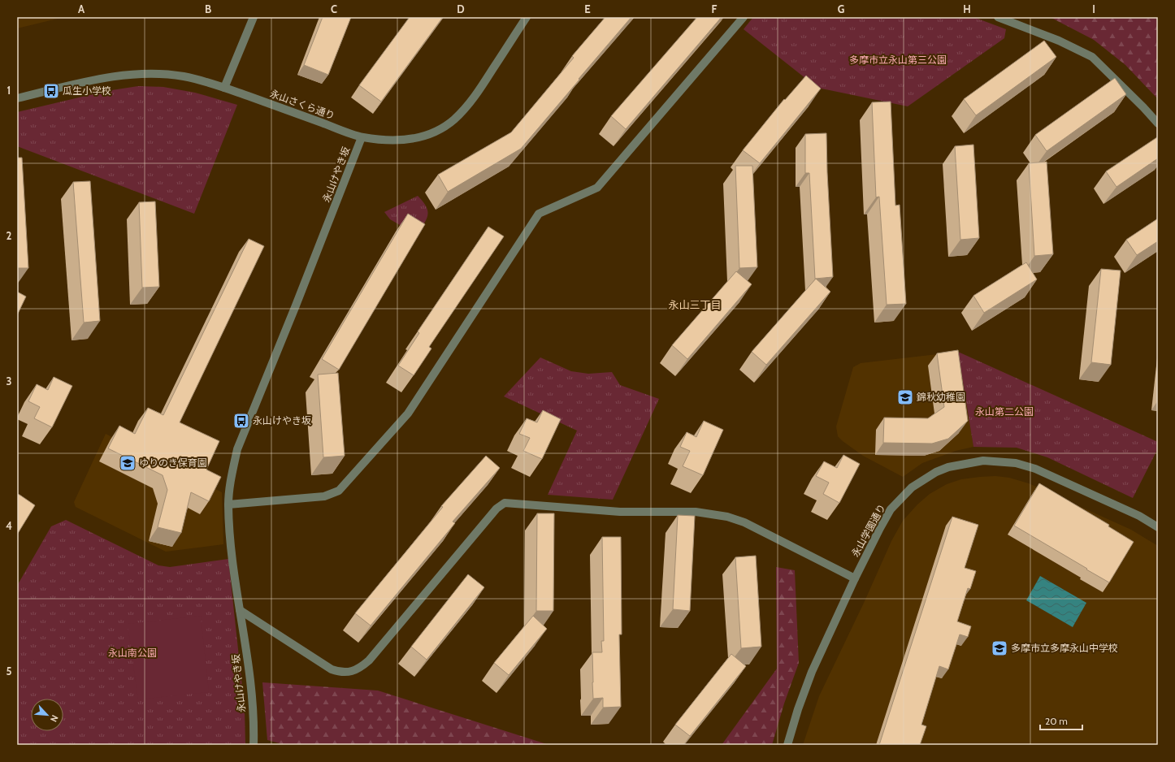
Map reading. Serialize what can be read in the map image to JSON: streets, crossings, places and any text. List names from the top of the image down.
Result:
{
  "streets": {
    "street": ["永山さくら通り", "永山けやき坂", "永山学園通り"]
  },
  "crossings": [
    ["永山さくら通り", "永山けやき坂"]
  ],
  "districts": ["永山三丁目"],
  "parks": ["多摩市立永山第三公園", "永山第二公園", "永山南公園"],
  "places": {
    "bus stop": ["瓜生小学校", "永山けやき坂"],
    "school or university": ["錦秋幼稚園", "ゆりのき保育園", "多摩市立多摩永山中学校"]
  },
  "scale_bar": "20 m",
  "north": "bottom right",
  "grid": {
    "columns": [
      "A",
      "B",
      "C",
      "D",
      "E",
      "F",
      "G",
      "H",
      "I"
    ],
    "rows": [
      "1",
      "2",
      "3",
      "4",
      "5"
    ]
  }
}
